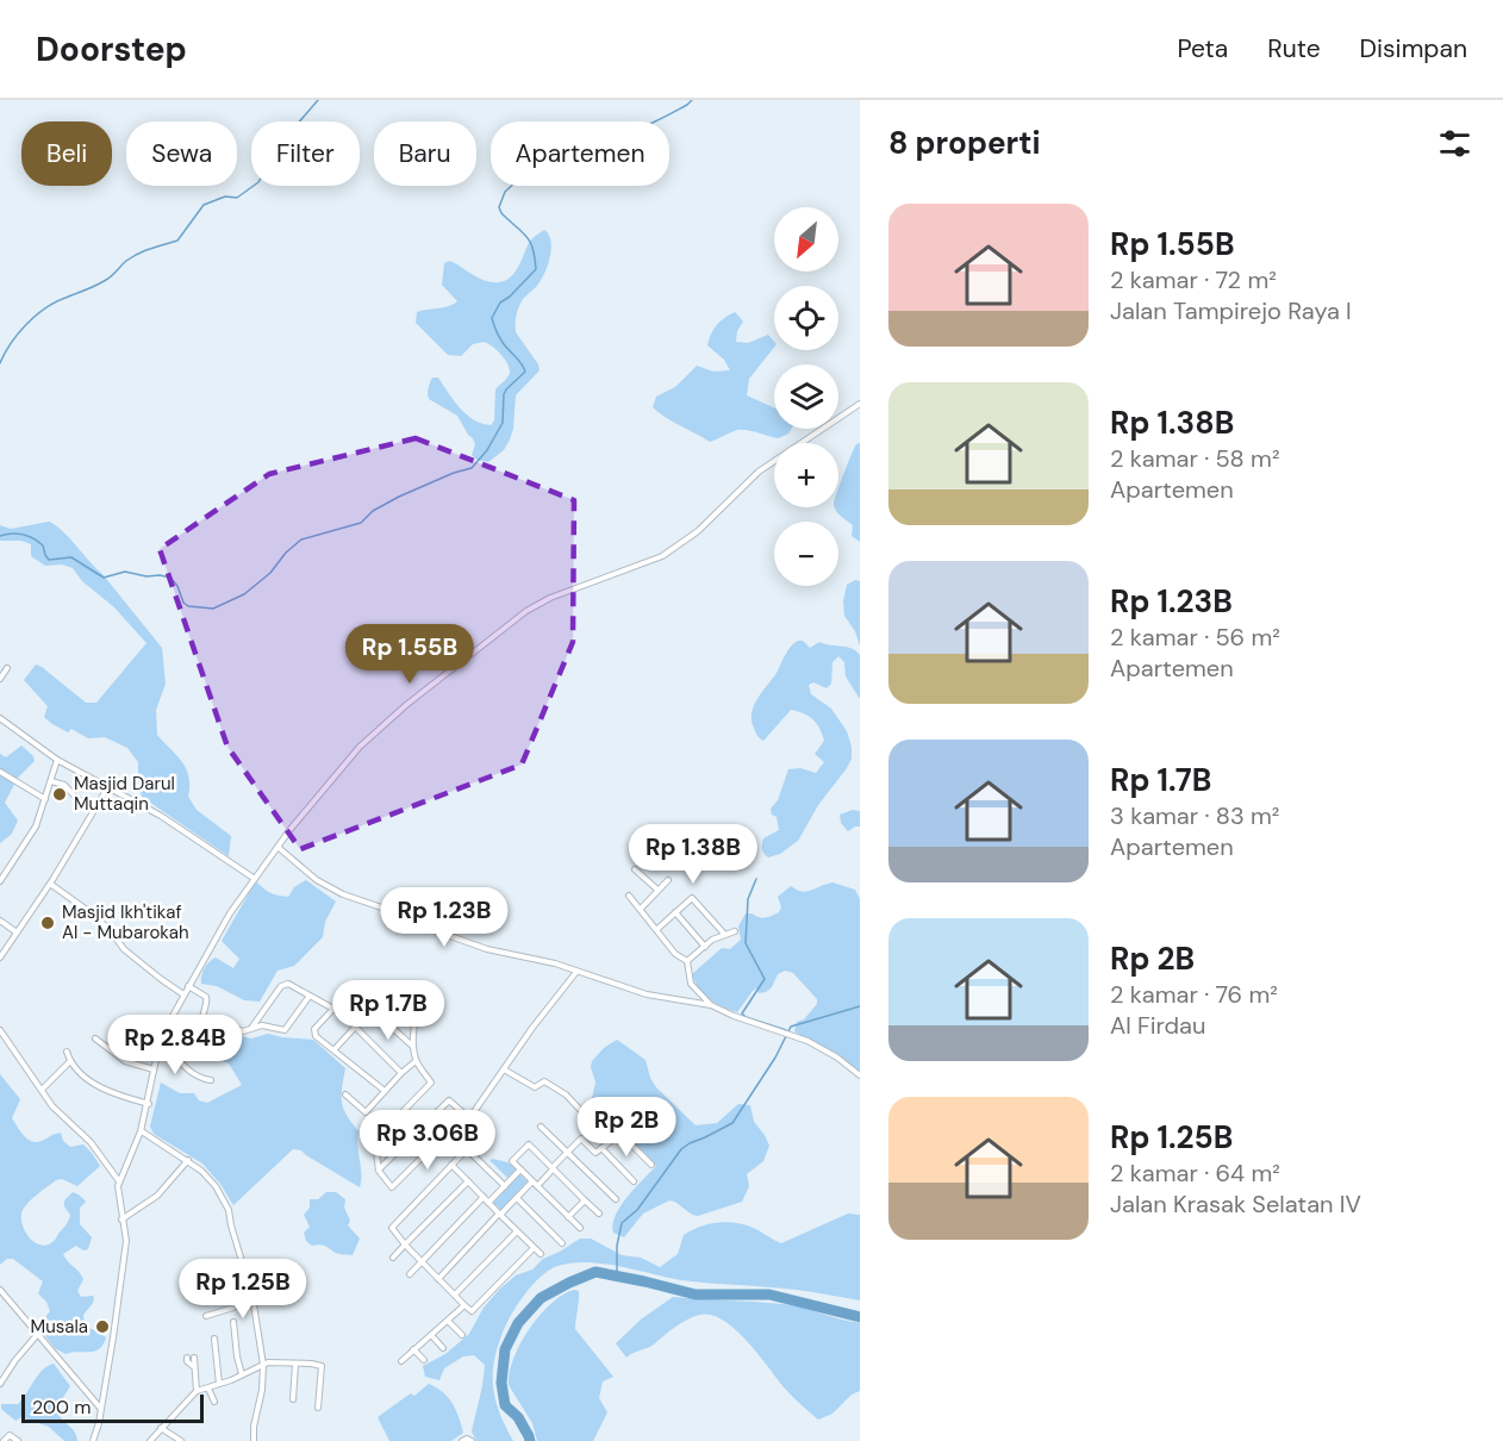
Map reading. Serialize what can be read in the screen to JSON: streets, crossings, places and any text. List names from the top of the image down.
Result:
{
  "places": ["Masjid Darul Muttaqin", "Masjid Ikh'tikaf Al - Mubarokah", "Musala"],
  "scale_bar": "200 m",
  "north": "bottom left",
  "page": {
    "header": "Doorstep",
    "nav": ["Peta", "Rute", "Disimpan"],
    "heading": "8 properti",
    "chip": [
      "Beli",
      "Sewa",
      "Filter",
      "Baru",
      "Apartemen"
    ],
    "list": [
      {
        "name": "Rp 1.55B",
        "note": "2 kamar · 72 m² · Jalan Tampirejo Raya I"
      },
      {
        "name": "Rp 1.38B",
        "note": "2 kamar · 58 m² · Apartemen"
      },
      {
        "name": "Rp 1.23B",
        "note": "2 kamar · 56 m² · Apartemen"
      },
      {
        "name": "Rp 1.7B",
        "note": "3 kamar · 83 m² · Apartemen"
      },
      {
        "name": "Rp 2B",
        "note": "2 kamar · 76 m² · Al Firdau"
      },
      {
        "name": "Rp 1.25B",
        "note": "2 kamar · 64 m² · Jalan Krasak Selatan IV"
      }
    ],
    "map_buttons": ["+", "−"],
    "price": [
      "Rp 1.55B",
      "Rp 1.38B",
      "Rp 1.23B",
      "Rp 1.7B",
      "Rp 2.84B",
      "Rp 2B",
      "Rp 3.06B",
      "Rp 1.25B"
    ],
    "scale": "200 m"
  }
}
